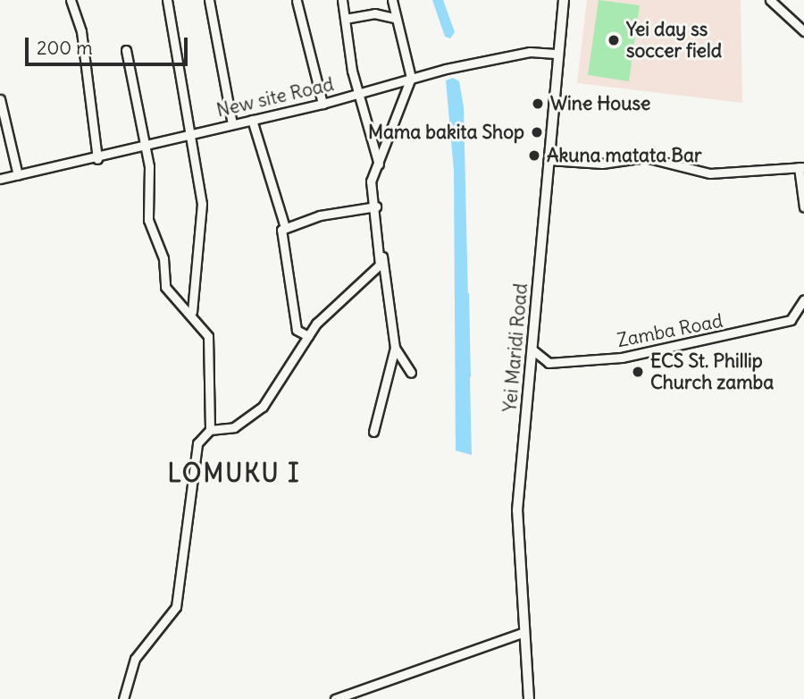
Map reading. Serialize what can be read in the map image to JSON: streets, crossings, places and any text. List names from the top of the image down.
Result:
{
  "streets": {
    "main road": ["Yei Maridi Road"],
    "street": ["New site Road", "Zamba Road"]
  },
  "crossings": [
    ["New site Road", "Yei Maridi Road"],
    ["Zamba Road", "Yei Maridi Road"]
  ],
  "districts": ["LOMUKU I"],
  "places": [
    "Yei day ss soccer field",
    "Wine House",
    "Mama bakita Shop",
    "Akuna matata Bar",
    "ECS St. Phillip Church zamba"
  ],
  "scale_bar": "200 m"
}
